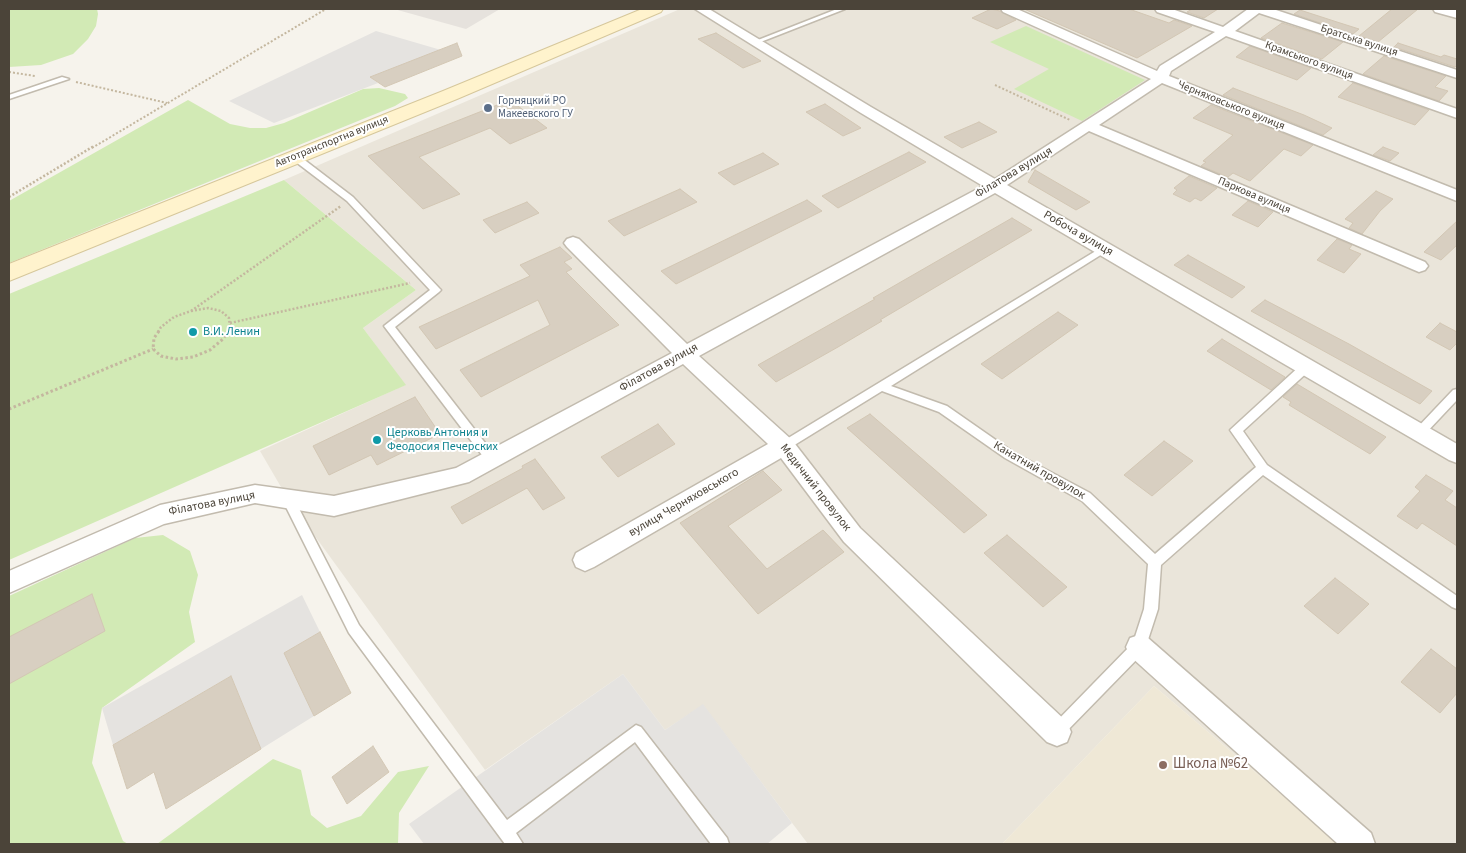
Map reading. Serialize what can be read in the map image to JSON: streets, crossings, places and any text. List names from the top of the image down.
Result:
{
  "streets": {
    "main road": ["Автотранспортна вулиця"],
    "street": [
      "Братська вулиця",
      "Крамського вулиця",
      "Черняховського вулиця",
      "Філатова вулиця",
      "Паркова вулиця",
      "Робоча вулиця",
      "Медичний провулок",
      "вулиця Черняховського"
    ],
    "lane": ["Канатний провулок"]
  },
  "crossings": [
    ["Крамського вулиця", "Філатова вулиця"],
    ["Черняховського вулиця", "Філатова вулиця"],
    ["Філатова вулиця", "Паркова вулиця"],
    ["Філатова вулиця", "Робоча вулиця"],
    ["Філатова вулиця", "Медичний провулок"],
    ["Медичний провулок", "вулиця Черняховського"]
  ],
  "places": [
    "Горняцкий РО Макеевского ГУ",
    "В.И. Ленин",
    "Церковь Антония и Феодосия Печерских",
    "Школа №62"
  ]
}
